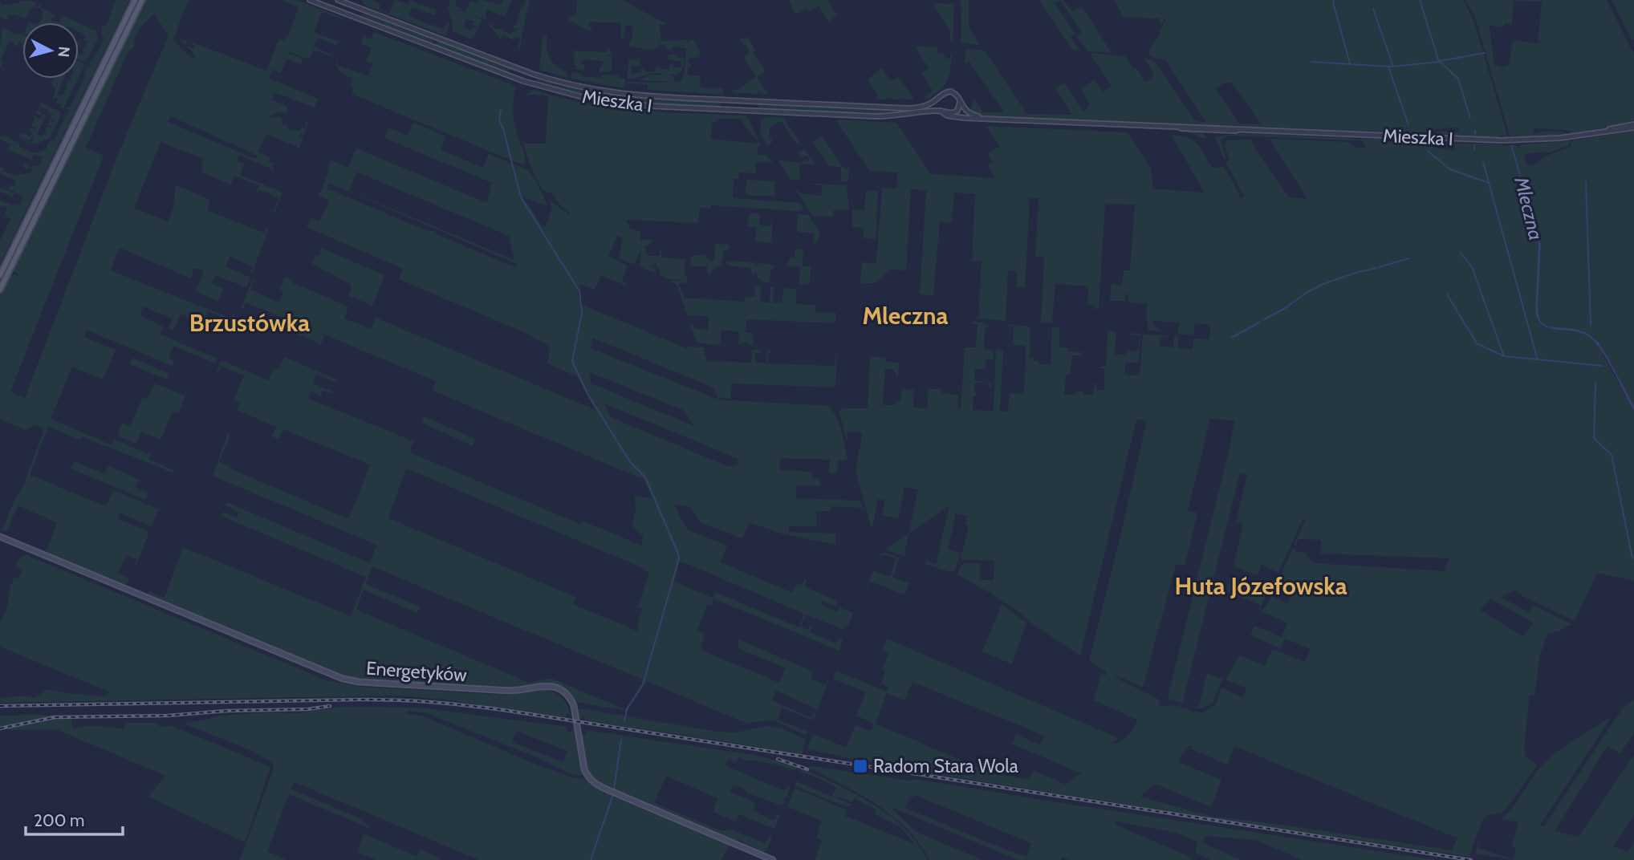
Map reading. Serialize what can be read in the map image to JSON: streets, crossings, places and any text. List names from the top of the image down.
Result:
{
  "streets": {
    "main road": ["Energetyków"],
    "street": ["Mieszka I"]
  },
  "districts": ["Mleczna", "Brzustówka", "Huta Józefowska"],
  "water": ["Mleczna"],
  "places": {
    "transit": ["Radom Stara Wola"]
  },
  "scale_bar": "200 m",
  "north": "right"
}
